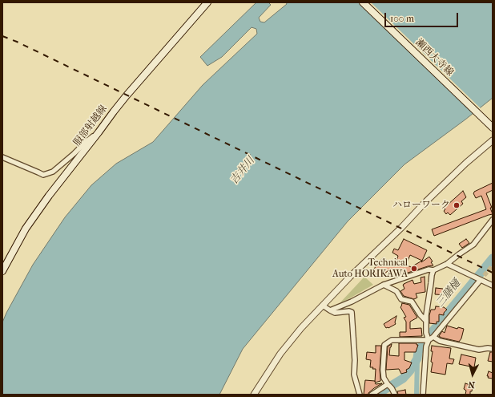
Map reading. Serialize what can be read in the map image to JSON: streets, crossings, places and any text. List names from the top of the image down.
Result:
{
  "streets": {
    "main road": ["瀬西大寺線", "服部射越線"]
  },
  "water": ["吉井川", "三膳樋"],
  "places": ["ハローワーク", "Technical Auto HORIKAWA"],
  "scale_bar": "100 m",
  "north": "bottom"
}
